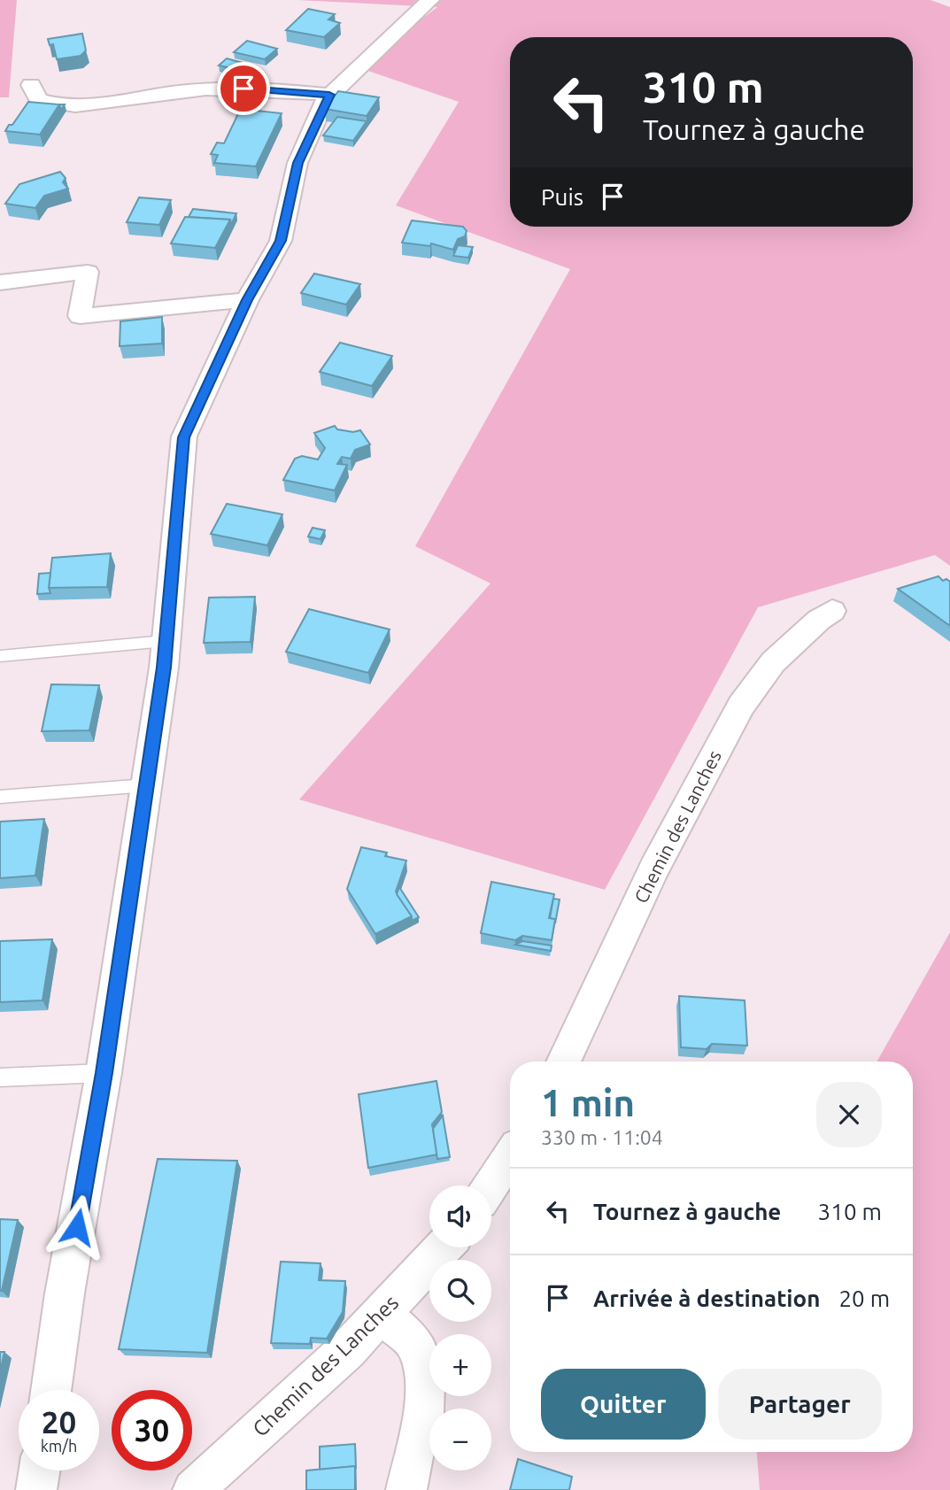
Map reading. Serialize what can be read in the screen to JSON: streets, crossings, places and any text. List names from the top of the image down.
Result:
{
  "streets": {
    "street": ["Chemin des Lanches"]
  },
  "page": {
    "turn": ["310 m", "Tournez à gauche"],
    "then": "Puis",
    "heading": ["1 min", "330 m · 11:04"],
    "list": [
      {
        "name": "Tournez à gauche",
        "value": "310 m"
      },
      {
        "name": "Arrivée à destination",
        "value": "20 m"
      }
    ],
    "map_buttons": ["+", "−"],
    "buttons": ["Quitter", "Partager"],
    "speed": "20 km/h",
    "limit": "30"
  }
}
